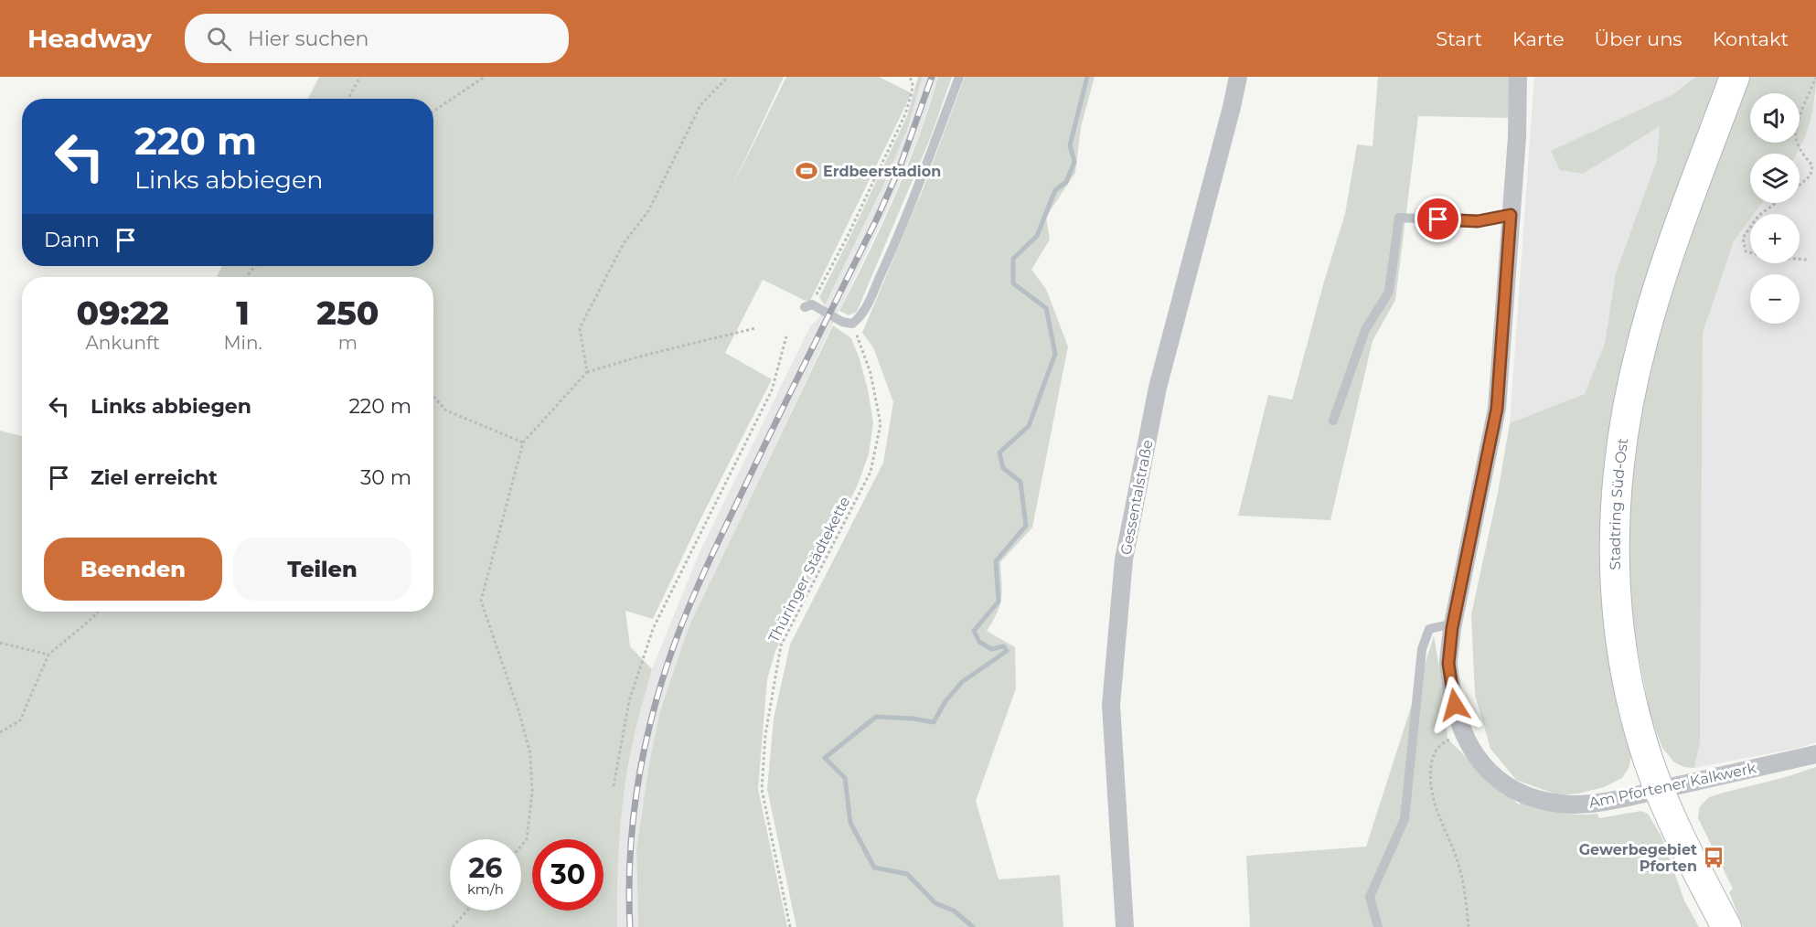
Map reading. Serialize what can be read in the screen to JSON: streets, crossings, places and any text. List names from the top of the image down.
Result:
{
  "streets": {
    "main road": ["Stadtring Süd-Ost"],
    "street": ["Gessentalstraße", "Am Pfortener Kalkwerk"],
    "path": ["Thüringer Städtekette"]
  },
  "crossings": [
    ["Stadtring Süd-Ost", "Am Pfortener Kalkwerk"]
  ],
  "places": {
    "sports": ["Erdbeerstadion"],
    "bus stop": ["Gewerbegebiet Pforten"]
  },
  "page": {
    "header": "Headway",
    "search": "Hier suchen",
    "nav": [
      "Start",
      "Karte",
      "Über uns",
      "Kontakt"
    ],
    "map_buttons": ["+", "−"],
    "turn": ["220 m", "Links abbiegen"],
    "then": "Dann",
    "eta": [
      "09:22",
      "Ankunft",
      "1",
      "Min.",
      "250",
      "m"
    ],
    "list": [
      {
        "name": "Links abbiegen",
        "value": "220 m"
      },
      {
        "name": "Ziel erreicht",
        "value": "30 m"
      }
    ],
    "buttons": ["Beenden", "Teilen"],
    "speed": "26 km/h",
    "limit": "30"
  }
}
